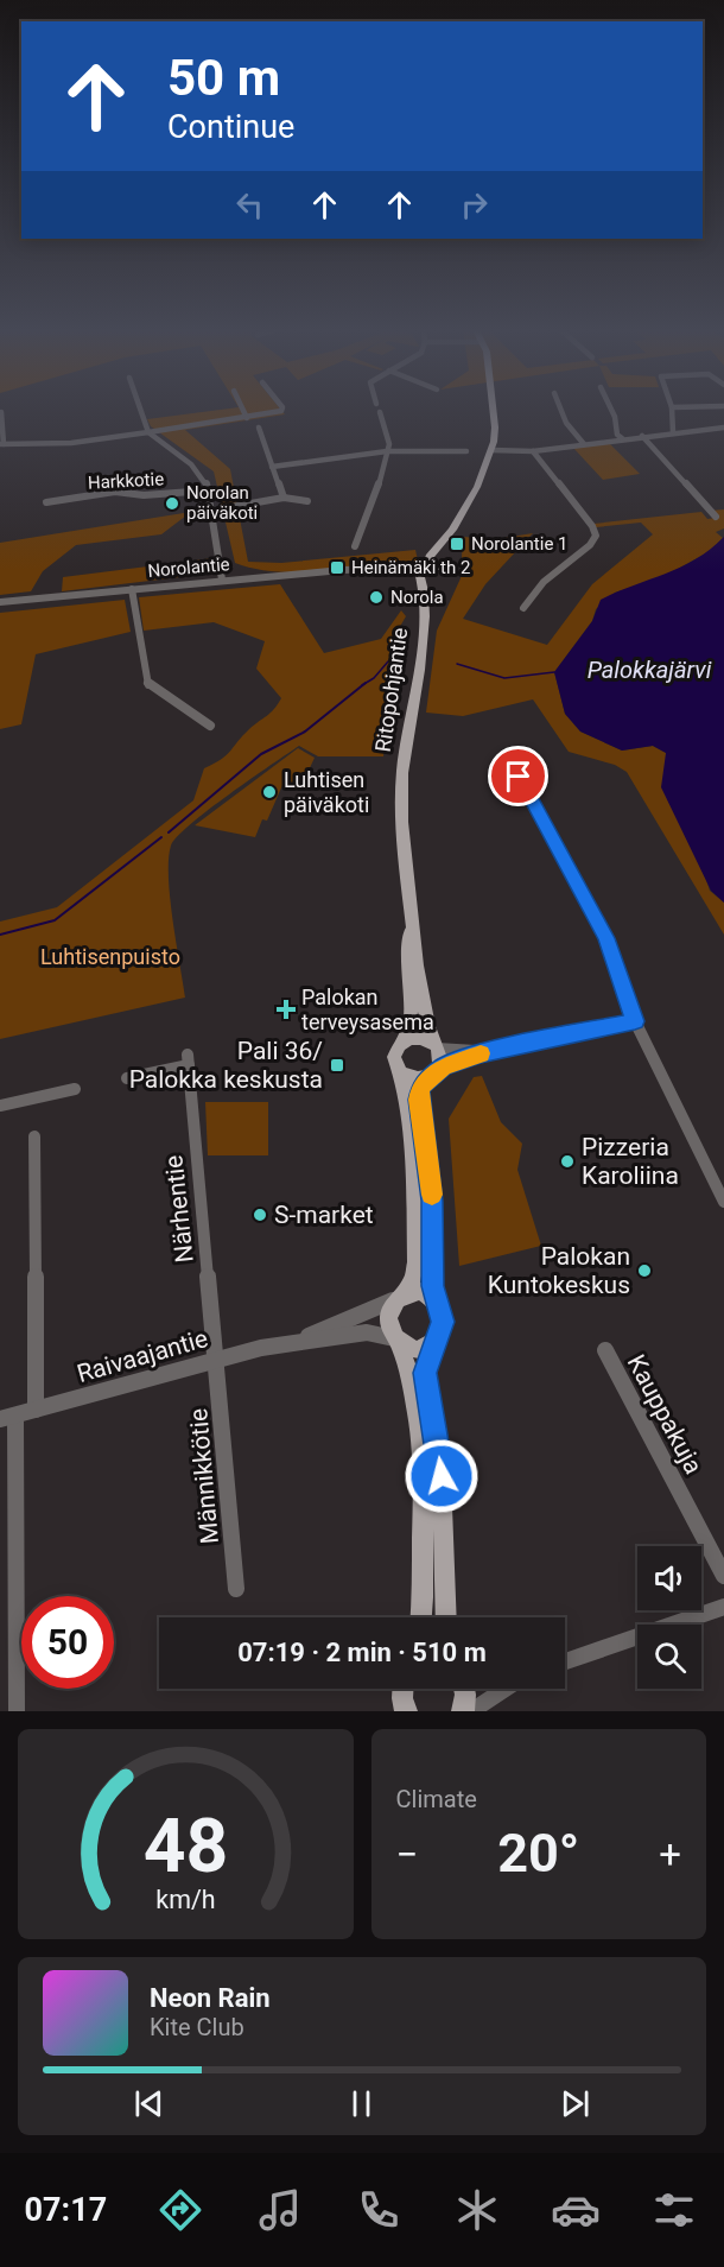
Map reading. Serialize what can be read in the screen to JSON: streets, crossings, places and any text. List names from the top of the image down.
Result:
{
  "streets": {
    "main road": ["Ritopohjantie"],
    "street": [
      "Harkkotie",
      "Norolantie",
      "Närhentie",
      "Raivaajantie",
      "Kauppakuja",
      "Männikkötie"
    ]
  },
  "crossings": [
    ["Norolantie", "Ritopohjantie"],
    ["Närhentie", "Raivaajantie"],
    ["Närhentie", "Männikkötie"],
    ["Raivaajantie", "Männikkötie"]
  ],
  "water": ["Palokkajärvi"],
  "parks": ["Luhtisenpuisto"],
  "places": {
    "other": [
      "Norolan päiväkoti",
      "Norola",
      "Luhtisen päiväkoti",
      "Pizzeria Karoliina",
      "S-market",
      "Palokan Kuntokeskus"
    ],
    "transit": ["Norolantie 1", "Heinämäki th 2", "Pali 36/ Palokka keskusta"],
    "health": ["Palokan terveysasema"]
  },
  "page": {
    "turn": ["50 m", "Continue"],
    "limit": "50",
    "trip": "07:19 · 2 min · 510 m",
    "tile": "Climate",
    "heat": ["−", "20°", "+"],
    "song": ["Neon Rain", "Kite Club"],
    "tabs": "07:17",
    "gauge": ["48", "km/h"]
  }
}
